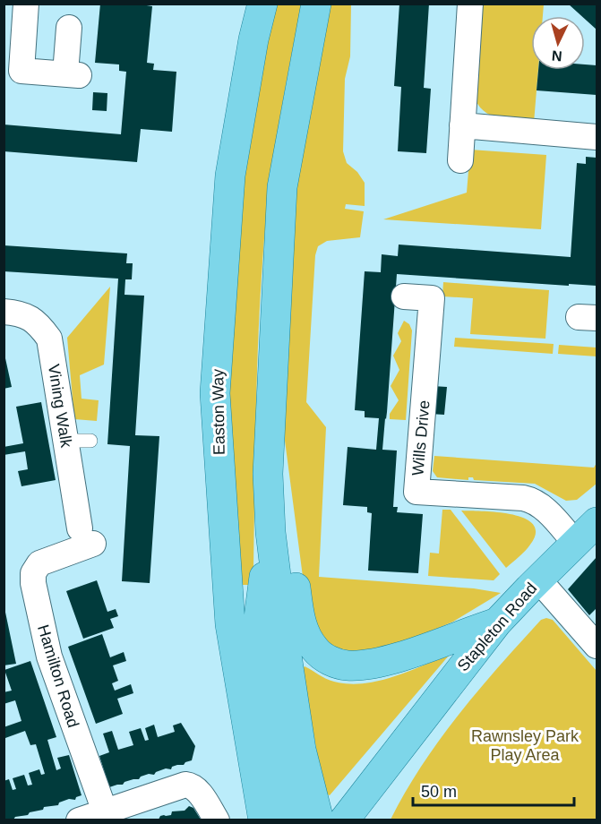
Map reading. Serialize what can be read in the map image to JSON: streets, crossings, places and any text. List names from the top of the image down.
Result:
{
  "streets": {
    "main road": ["Easton Way", "Stapleton Road"],
    "street": ["Vining Walk", "Wills Drive", "Hamilton Road"]
  },
  "crossings": [
    ["Vining Walk", "Hamilton Road"],
    ["Wills Drive", "Stapleton Road"]
  ],
  "parks": ["Rawnsley Park Play Area"],
  "scale_bar": "50 m",
  "north": "bottom"
}
